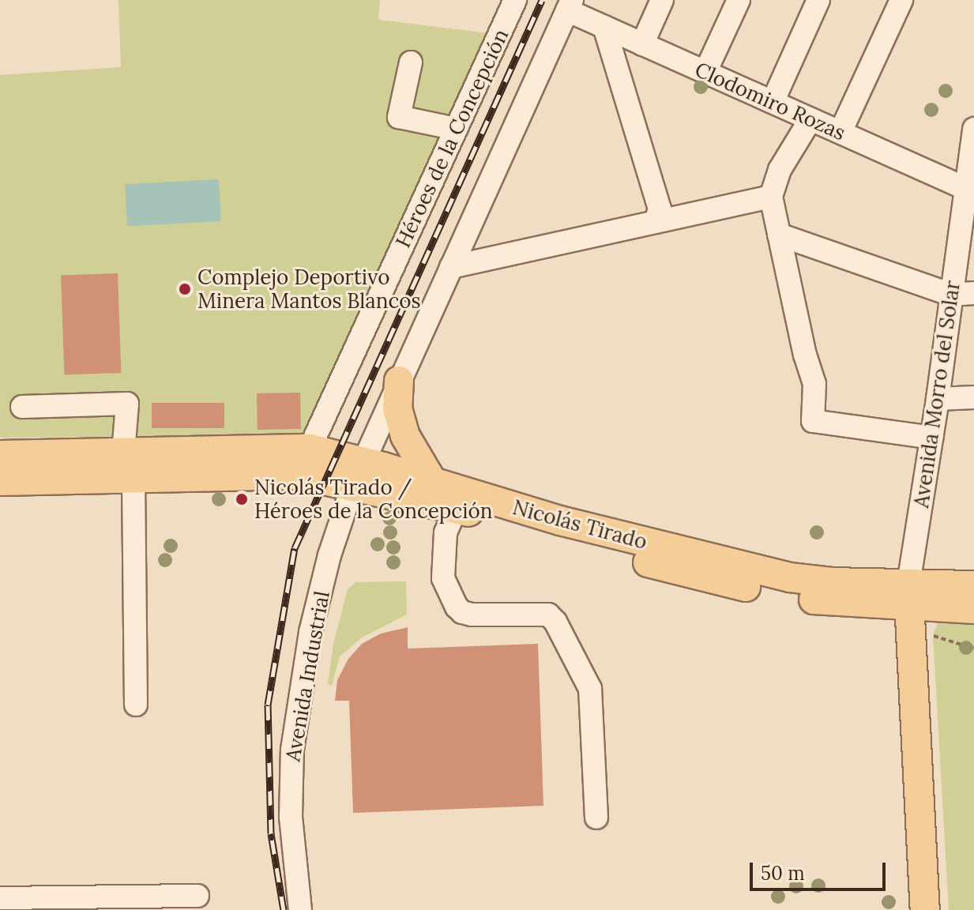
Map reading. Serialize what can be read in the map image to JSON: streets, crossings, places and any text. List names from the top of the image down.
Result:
{
  "streets": {
    "main road": ["Nicolás Tirado"],
    "street": [
      "Clodomiro Rozas",
      "Héroes de la Concepción",
      "Avenida Morro del Solar",
      "Avenida Industrial"
    ]
  },
  "crossings": [
    ["Clodomiro Rozas", "Avenida Morro del Solar"],
    ["Héroes de la Concepción", "Nicolás Tirado"],
    ["Avenida Morro del Solar", "Nicolás Tirado"],
    ["Nicolás Tirado", "Avenida Industrial"]
  ],
  "places": ["Complejo Deportivo Minera Mantos Blancos", "Nicolás Tirado / Héroes de la Concepción"],
  "scale_bar": "50 m"
}
